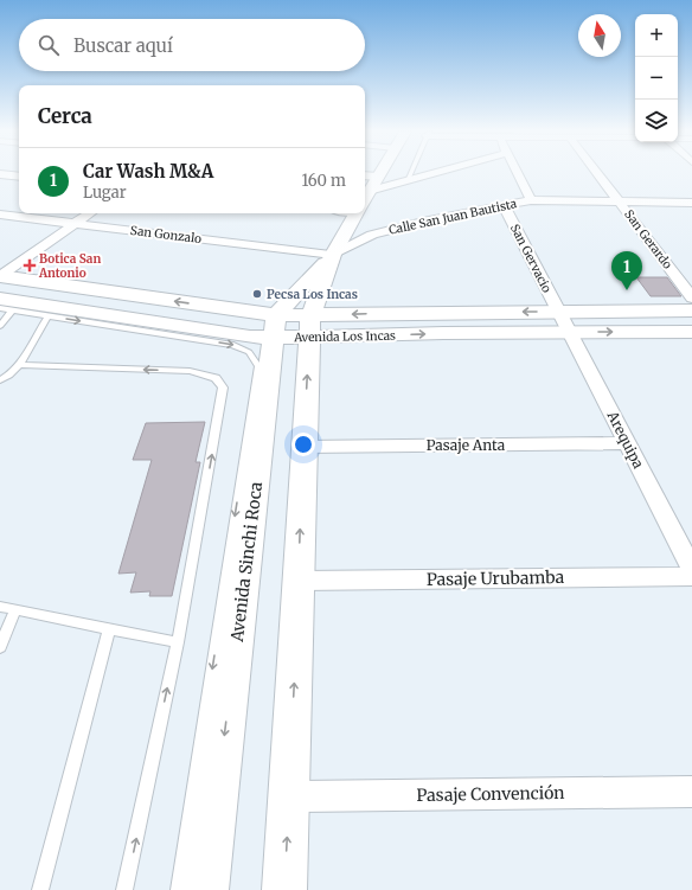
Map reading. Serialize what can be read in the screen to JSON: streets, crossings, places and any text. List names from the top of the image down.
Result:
{
  "streets": {
    "main road": ["Avenida Los Incas", "Avenida Sinchi Roca"],
    "street": [
      "Calle San Juan Bautista",
      "San Gonzalo",
      "San Gerardo",
      "San Gervacio",
      "Arequipa",
      "Pasaje Anta",
      "Pasaje Urubamba",
      "Pasaje Convención"
    ]
  },
  "crossings": [
    ["Calle San Juan Bautista", "San Gonzalo"],
    ["Calle San Juan Bautista", "San Gerardo"],
    ["Calle San Juan Bautista", "San Gervacio"],
    ["San Gervacio", "Avenida Los Incas"],
    ["San Gervacio", "Arequipa"],
    ["Avenida Los Incas", "Arequipa"],
    ["Avenida Los Incas", "Avenida Sinchi Roca"],
    ["Arequipa", "Pasaje Anta"]
  ],
  "places": {
    "health": ["Botica San Antonio"],
    "other": ["Pecsa Los Incas"]
  },
  "north": "top",
  "page": {
    "map_buttons": ["+", "−"],
    "search": "Buscar aquí",
    "heading": "Cerca",
    "list": [
      {
        "mark": "1",
        "name": "Car Wash M&A",
        "note": "Lugar",
        "value": "160 m"
      }
    ],
    "pins": "1"
  }
}
